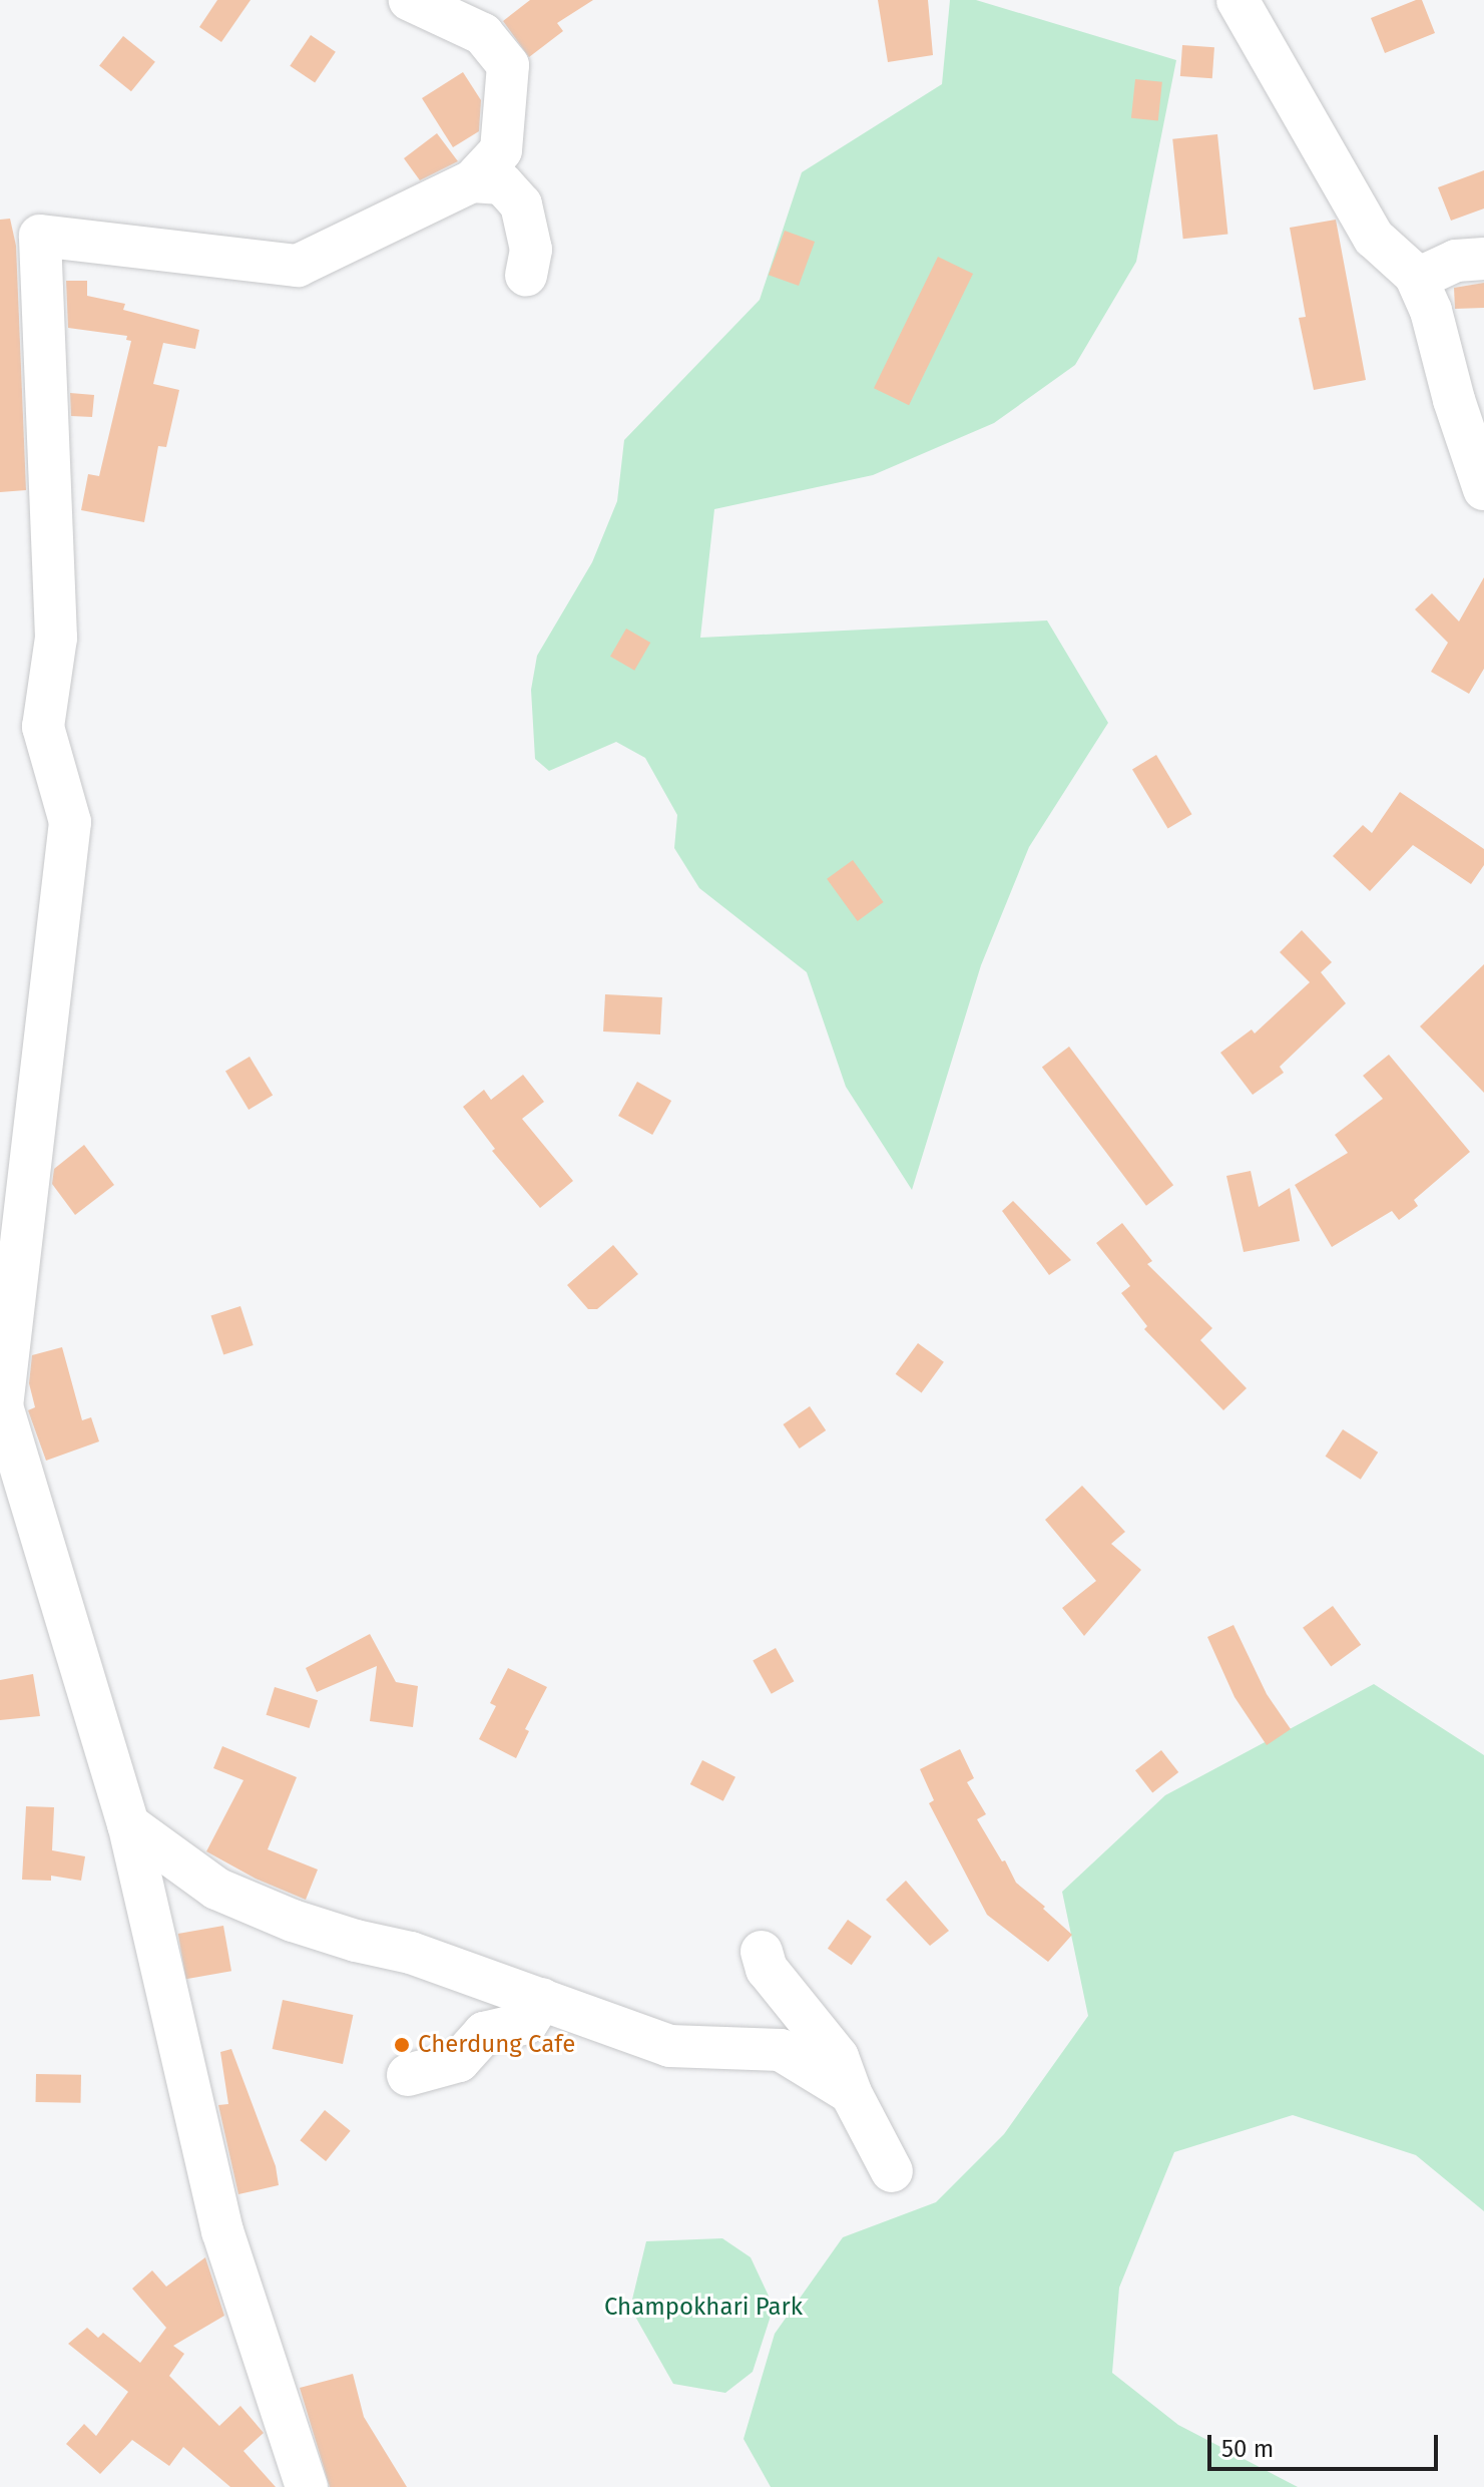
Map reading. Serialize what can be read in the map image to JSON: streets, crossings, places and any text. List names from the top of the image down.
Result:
{
  "parks": ["Champokhari Park"],
  "places": ["Cherdung Cafe"],
  "scale_bar": "50 m"
}
